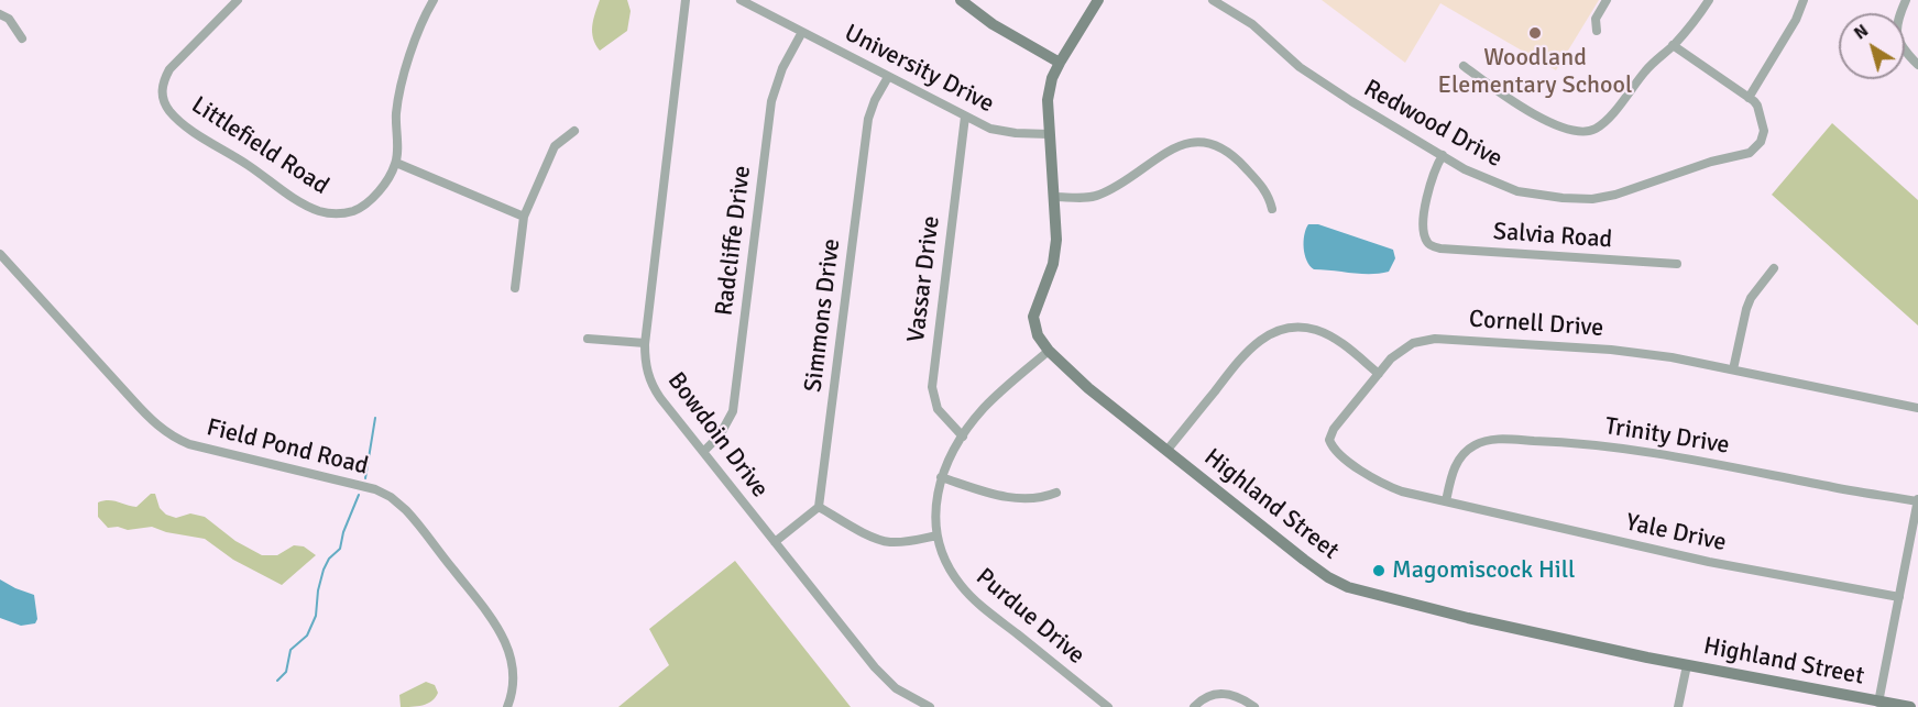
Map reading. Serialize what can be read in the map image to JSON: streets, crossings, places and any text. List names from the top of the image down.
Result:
{
  "streets": {
    "street": [
      "University Drive",
      "Redwood Drive",
      "Littlefield Road",
      "Salvia Road",
      "Radcliffe Drive",
      "Vassar Drive",
      "Simmons Drive",
      "Cornell Drive",
      "Bowdoin Drive",
      "Trinity Drive",
      "Field Pond Road",
      "Highland Street",
      "Yale Drive",
      "Purdue Drive"
    ]
  },
  "crossings": [
    ["University Drive", "Radcliffe Drive"],
    ["University Drive", "Vassar Drive"],
    ["University Drive", "Simmons Drive"],
    ["University Drive", "Highland Street"],
    ["Redwood Drive", "Salvia Road"],
    ["Radcliffe Drive", "Bowdoin Drive"],
    ["Vassar Drive", "Purdue Drive"],
    ["Cornell Drive", "Trinity Drive"],
    ["Cornell Drive", "Yale Drive"],
    ["Trinity Drive", "Yale Drive"],
    ["Highland Street", "Purdue Drive"]
  ],
  "places": ["Woodland Elementary School", "Magomiscock Hill"],
  "north": "top left"
}
